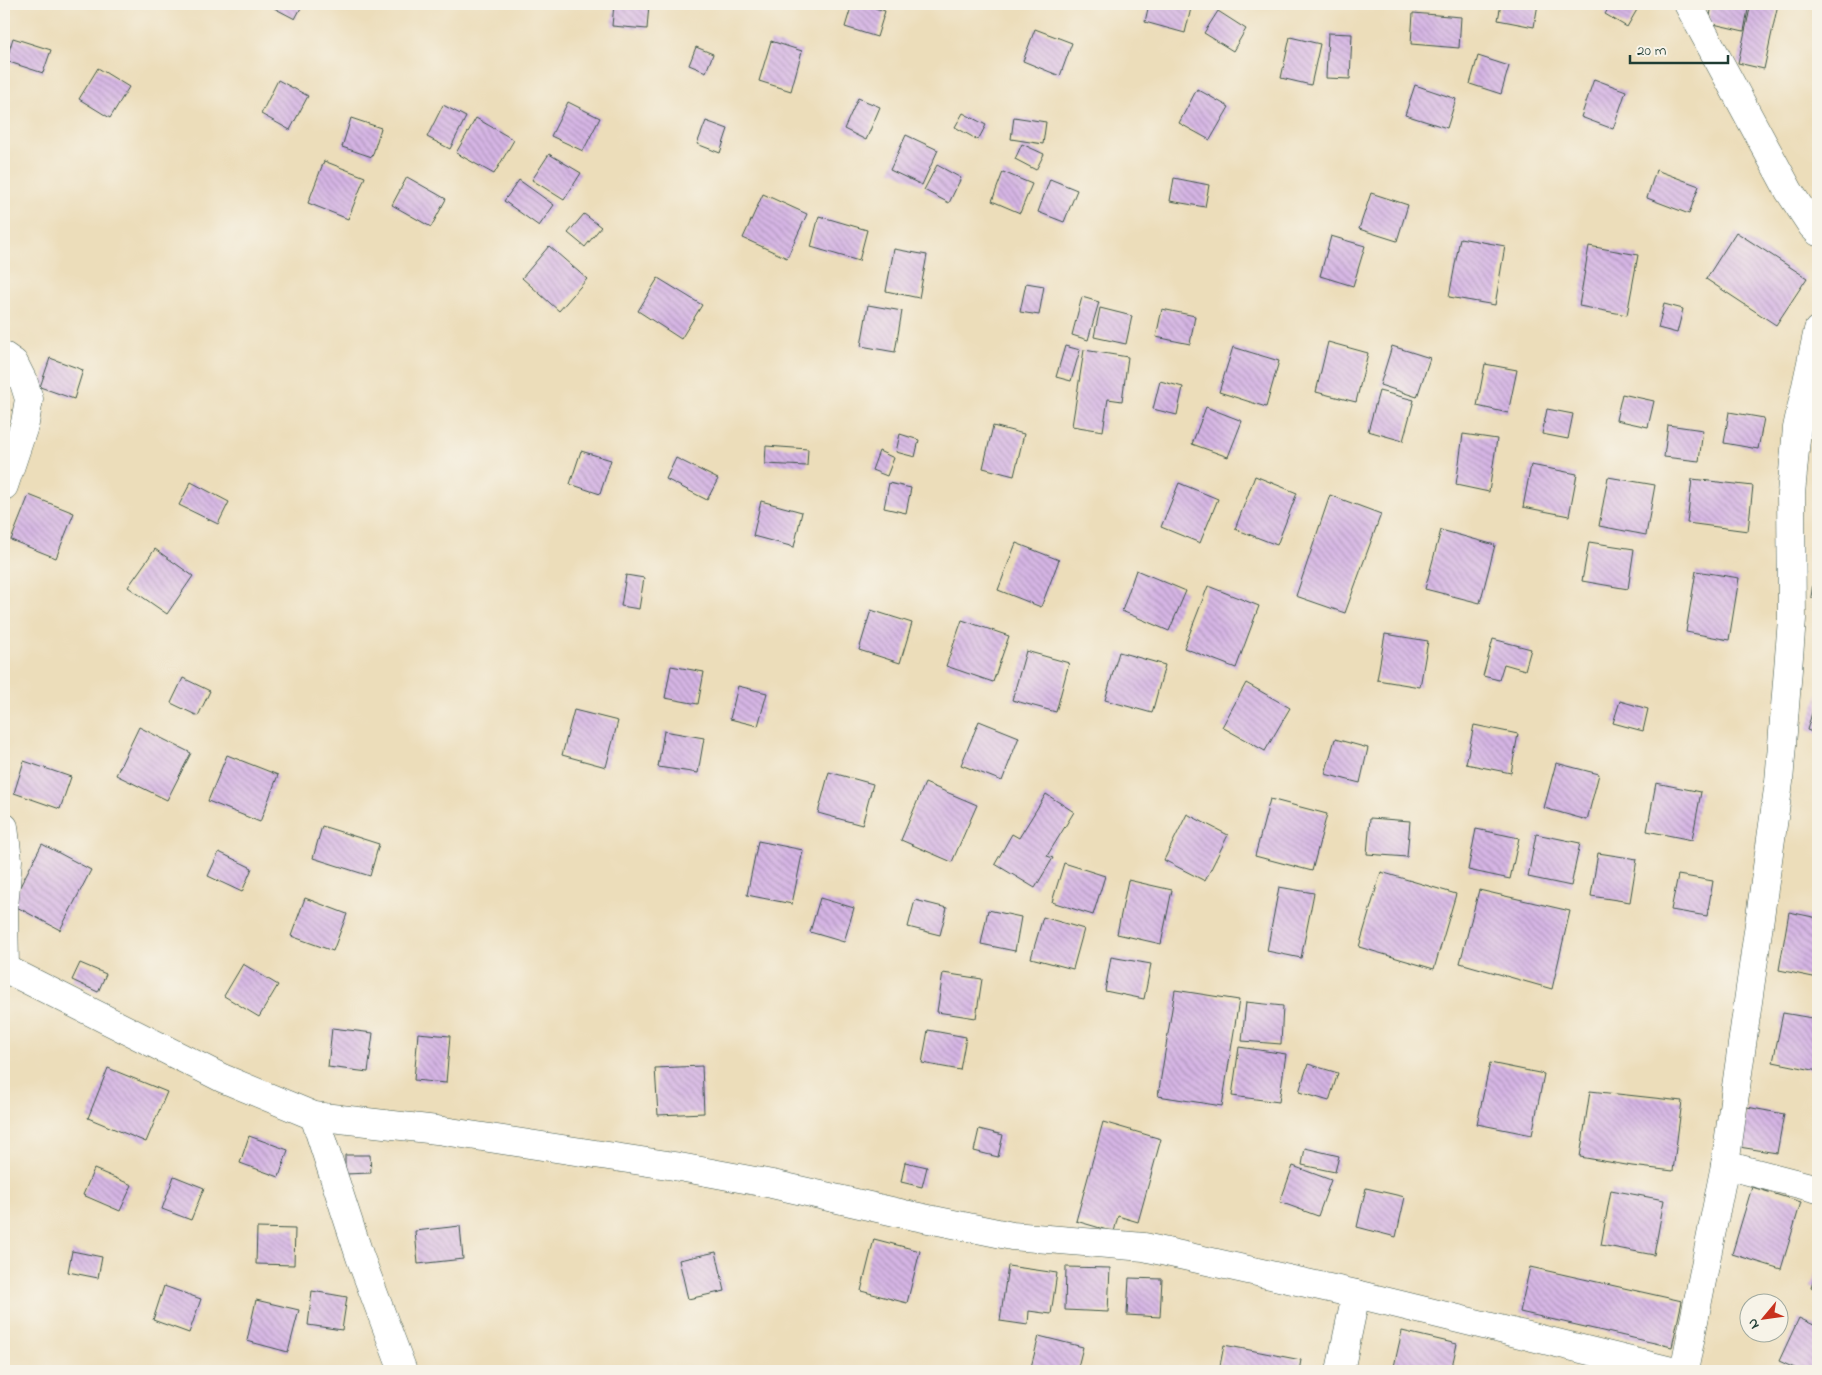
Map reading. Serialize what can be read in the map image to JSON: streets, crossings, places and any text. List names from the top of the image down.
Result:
{
  "scale_bar": "20 m",
  "north": "bottom left"
}
